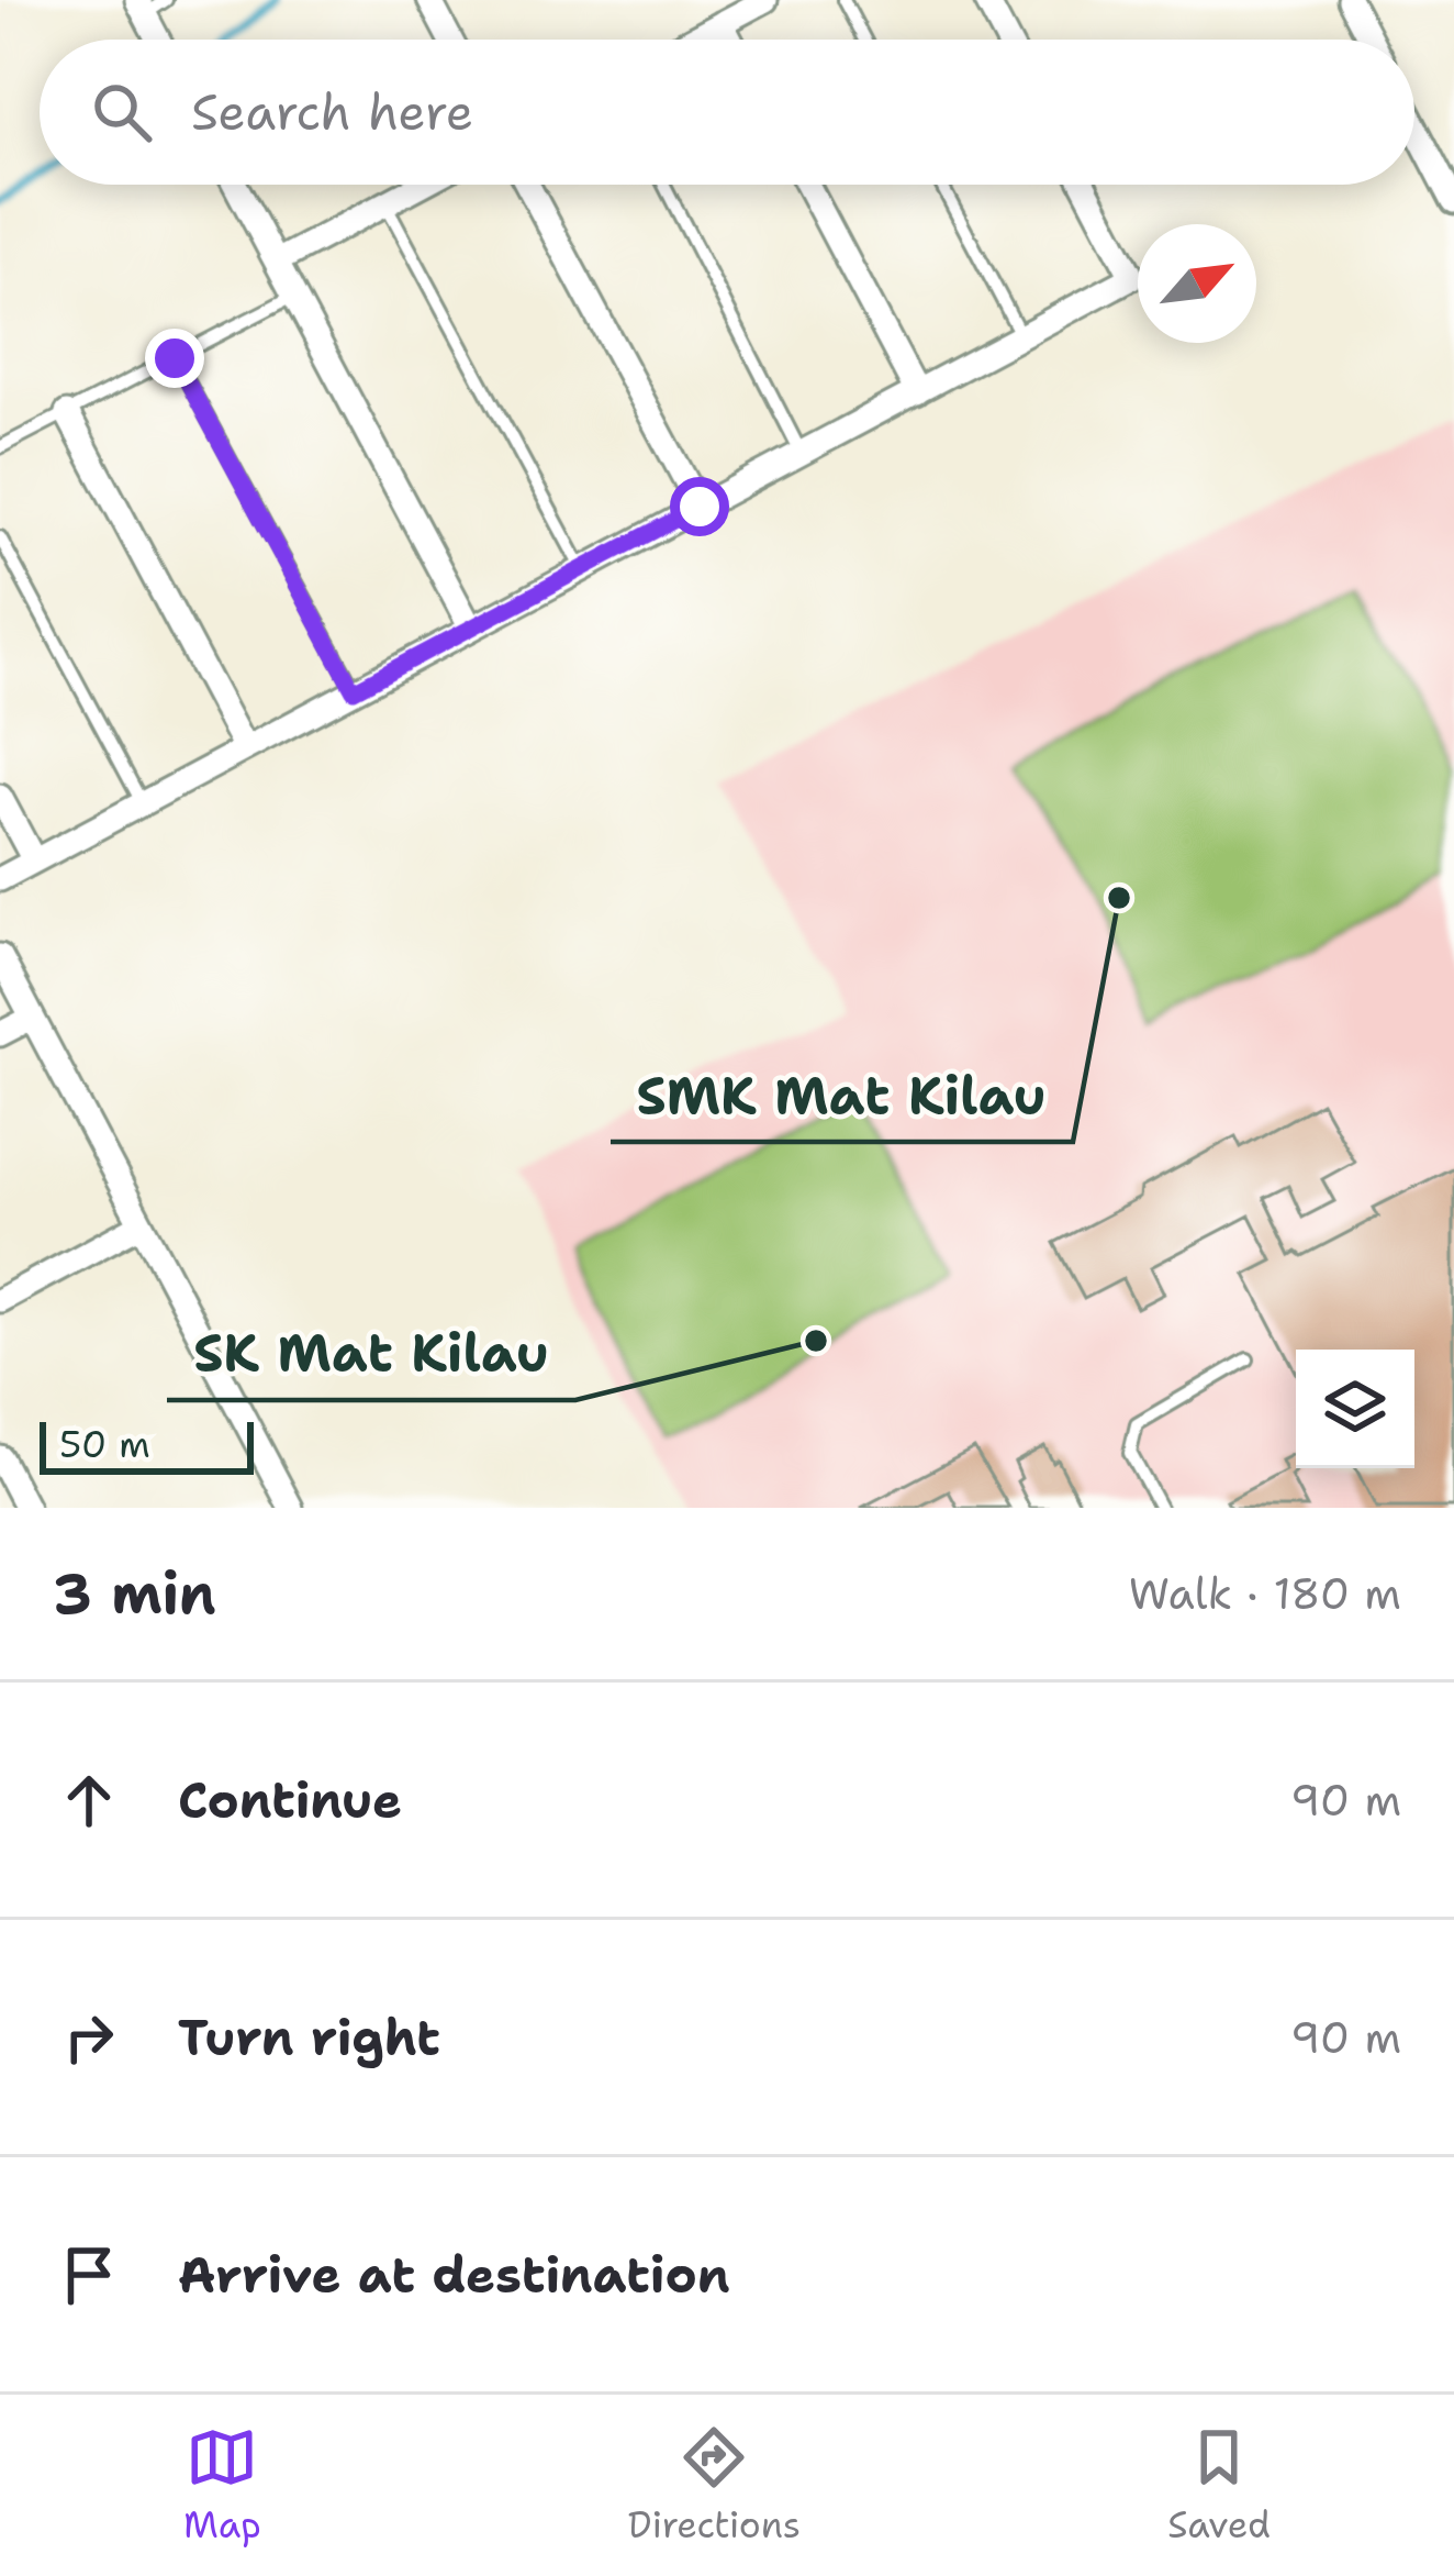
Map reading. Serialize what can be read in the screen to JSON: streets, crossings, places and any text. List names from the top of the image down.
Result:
{
  "places": ["SMK Mat Kilau", "SK Mat Kilau"],
  "scale_bar": "50 m",
  "north": "top right",
  "page": {
    "search": "Search here",
    "scale": "50 m",
    "heading": ["3 min", "Walk · 180 m"],
    "list": [
      ["Continue", "90 m"],
      ["Turn right", "90 m"],
      "Arrive at destination"
    ],
    "nav": ["Map", "Directions", "Saved"]
  }
}
